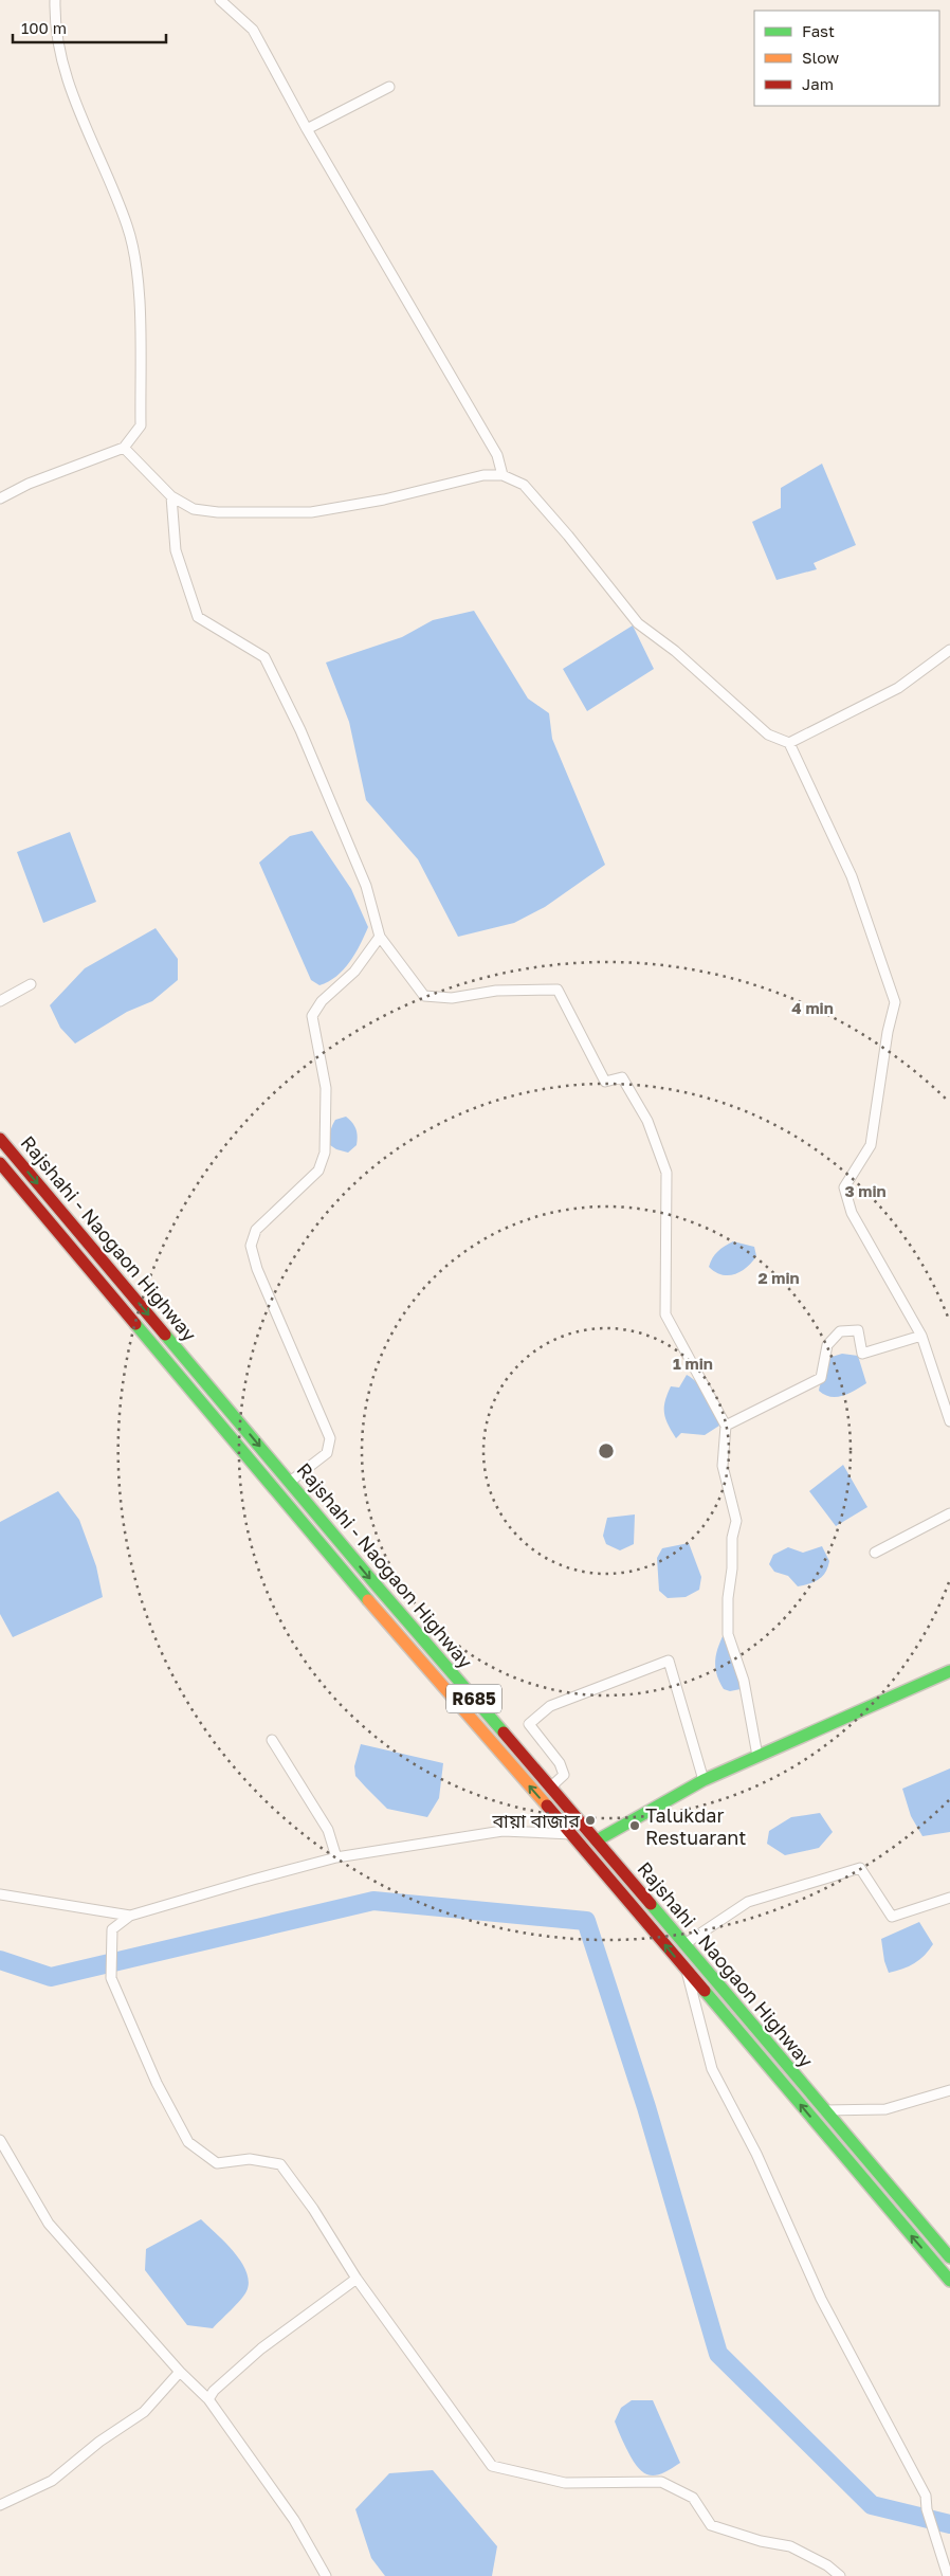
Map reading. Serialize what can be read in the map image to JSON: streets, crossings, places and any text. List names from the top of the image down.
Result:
{
  "streets": {
    "main road": ["Rajshahi - Naogaon Highway", "R685"]
  },
  "places": ["বায়া বাজার", "Talukdar Restuarant"],
  "legend": ["Fast", "Slow", "Jam"],
  "scale_bar": "100 m",
  "rings": [
    "4 min",
    "3 min",
    "2 min",
    "1 min"
  ]
}
